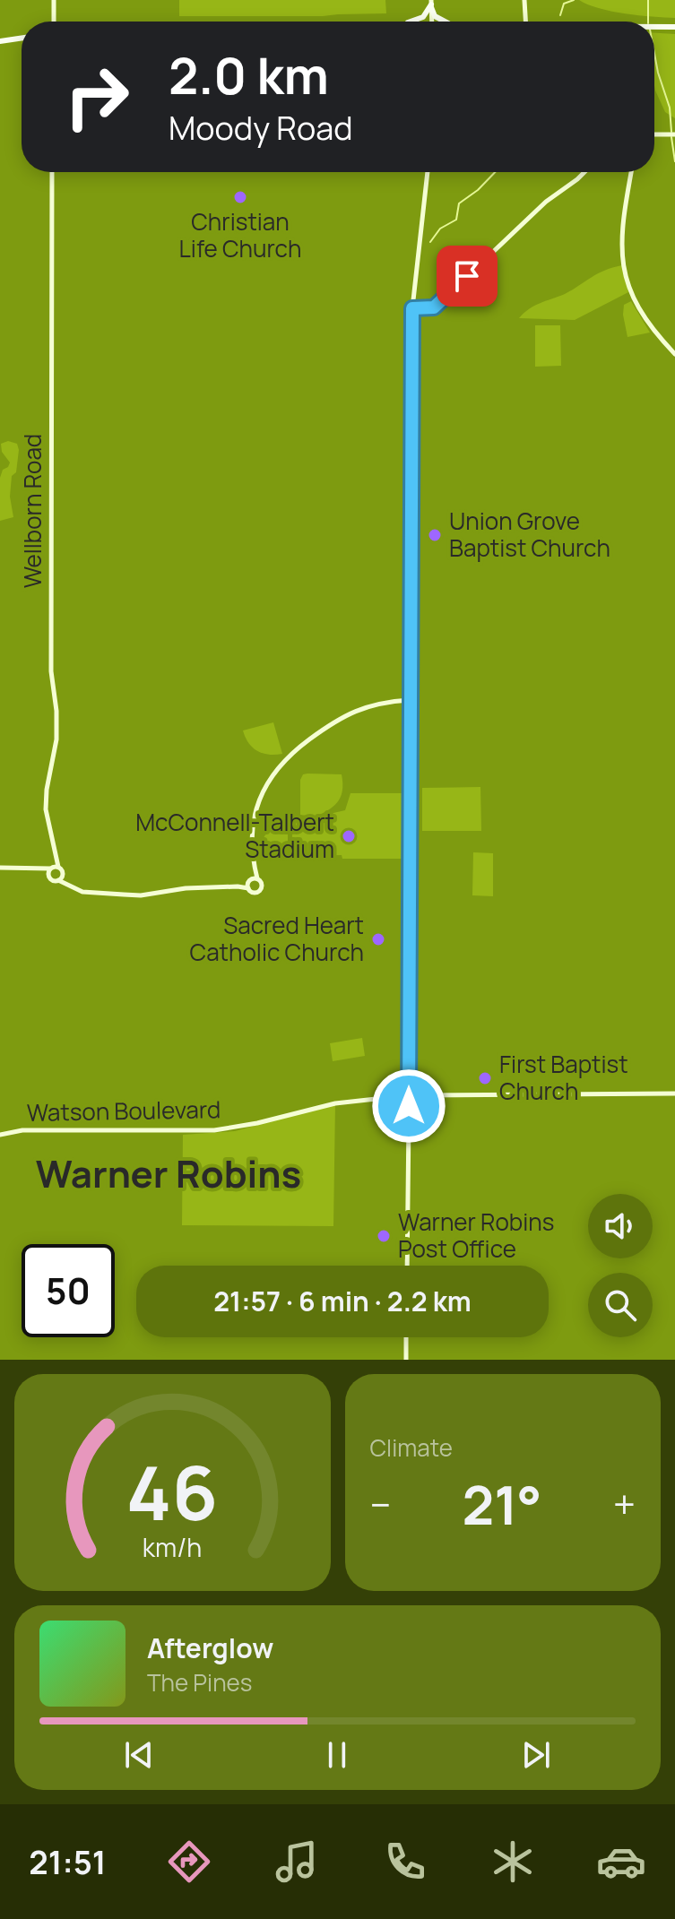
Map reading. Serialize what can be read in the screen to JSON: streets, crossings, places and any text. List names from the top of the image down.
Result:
{
  "streets": {
    "street": ["Wellborn Road", "Watson Boulevard"]
  },
  "districts": ["Warner Robins"],
  "places": [
    "Christian Life Church",
    "Union Grove Baptist Church",
    "McConnell-Talbert Stadium",
    "Sacred Heart Catholic Church",
    "First Baptist Church",
    "Warner Robins Post Office"
  ],
  "page": {
    "turn": ["2.0 km", "Moody Road"],
    "limit": "50",
    "trip": "21:57 · 6 min · 2.2 km",
    "tile": "Climate",
    "heat": ["−", "21°", "+"],
    "song": ["Afterglow", "The Pines"],
    "tabs": "21:51",
    "gauge": ["46", "km/h"]
  }
}
